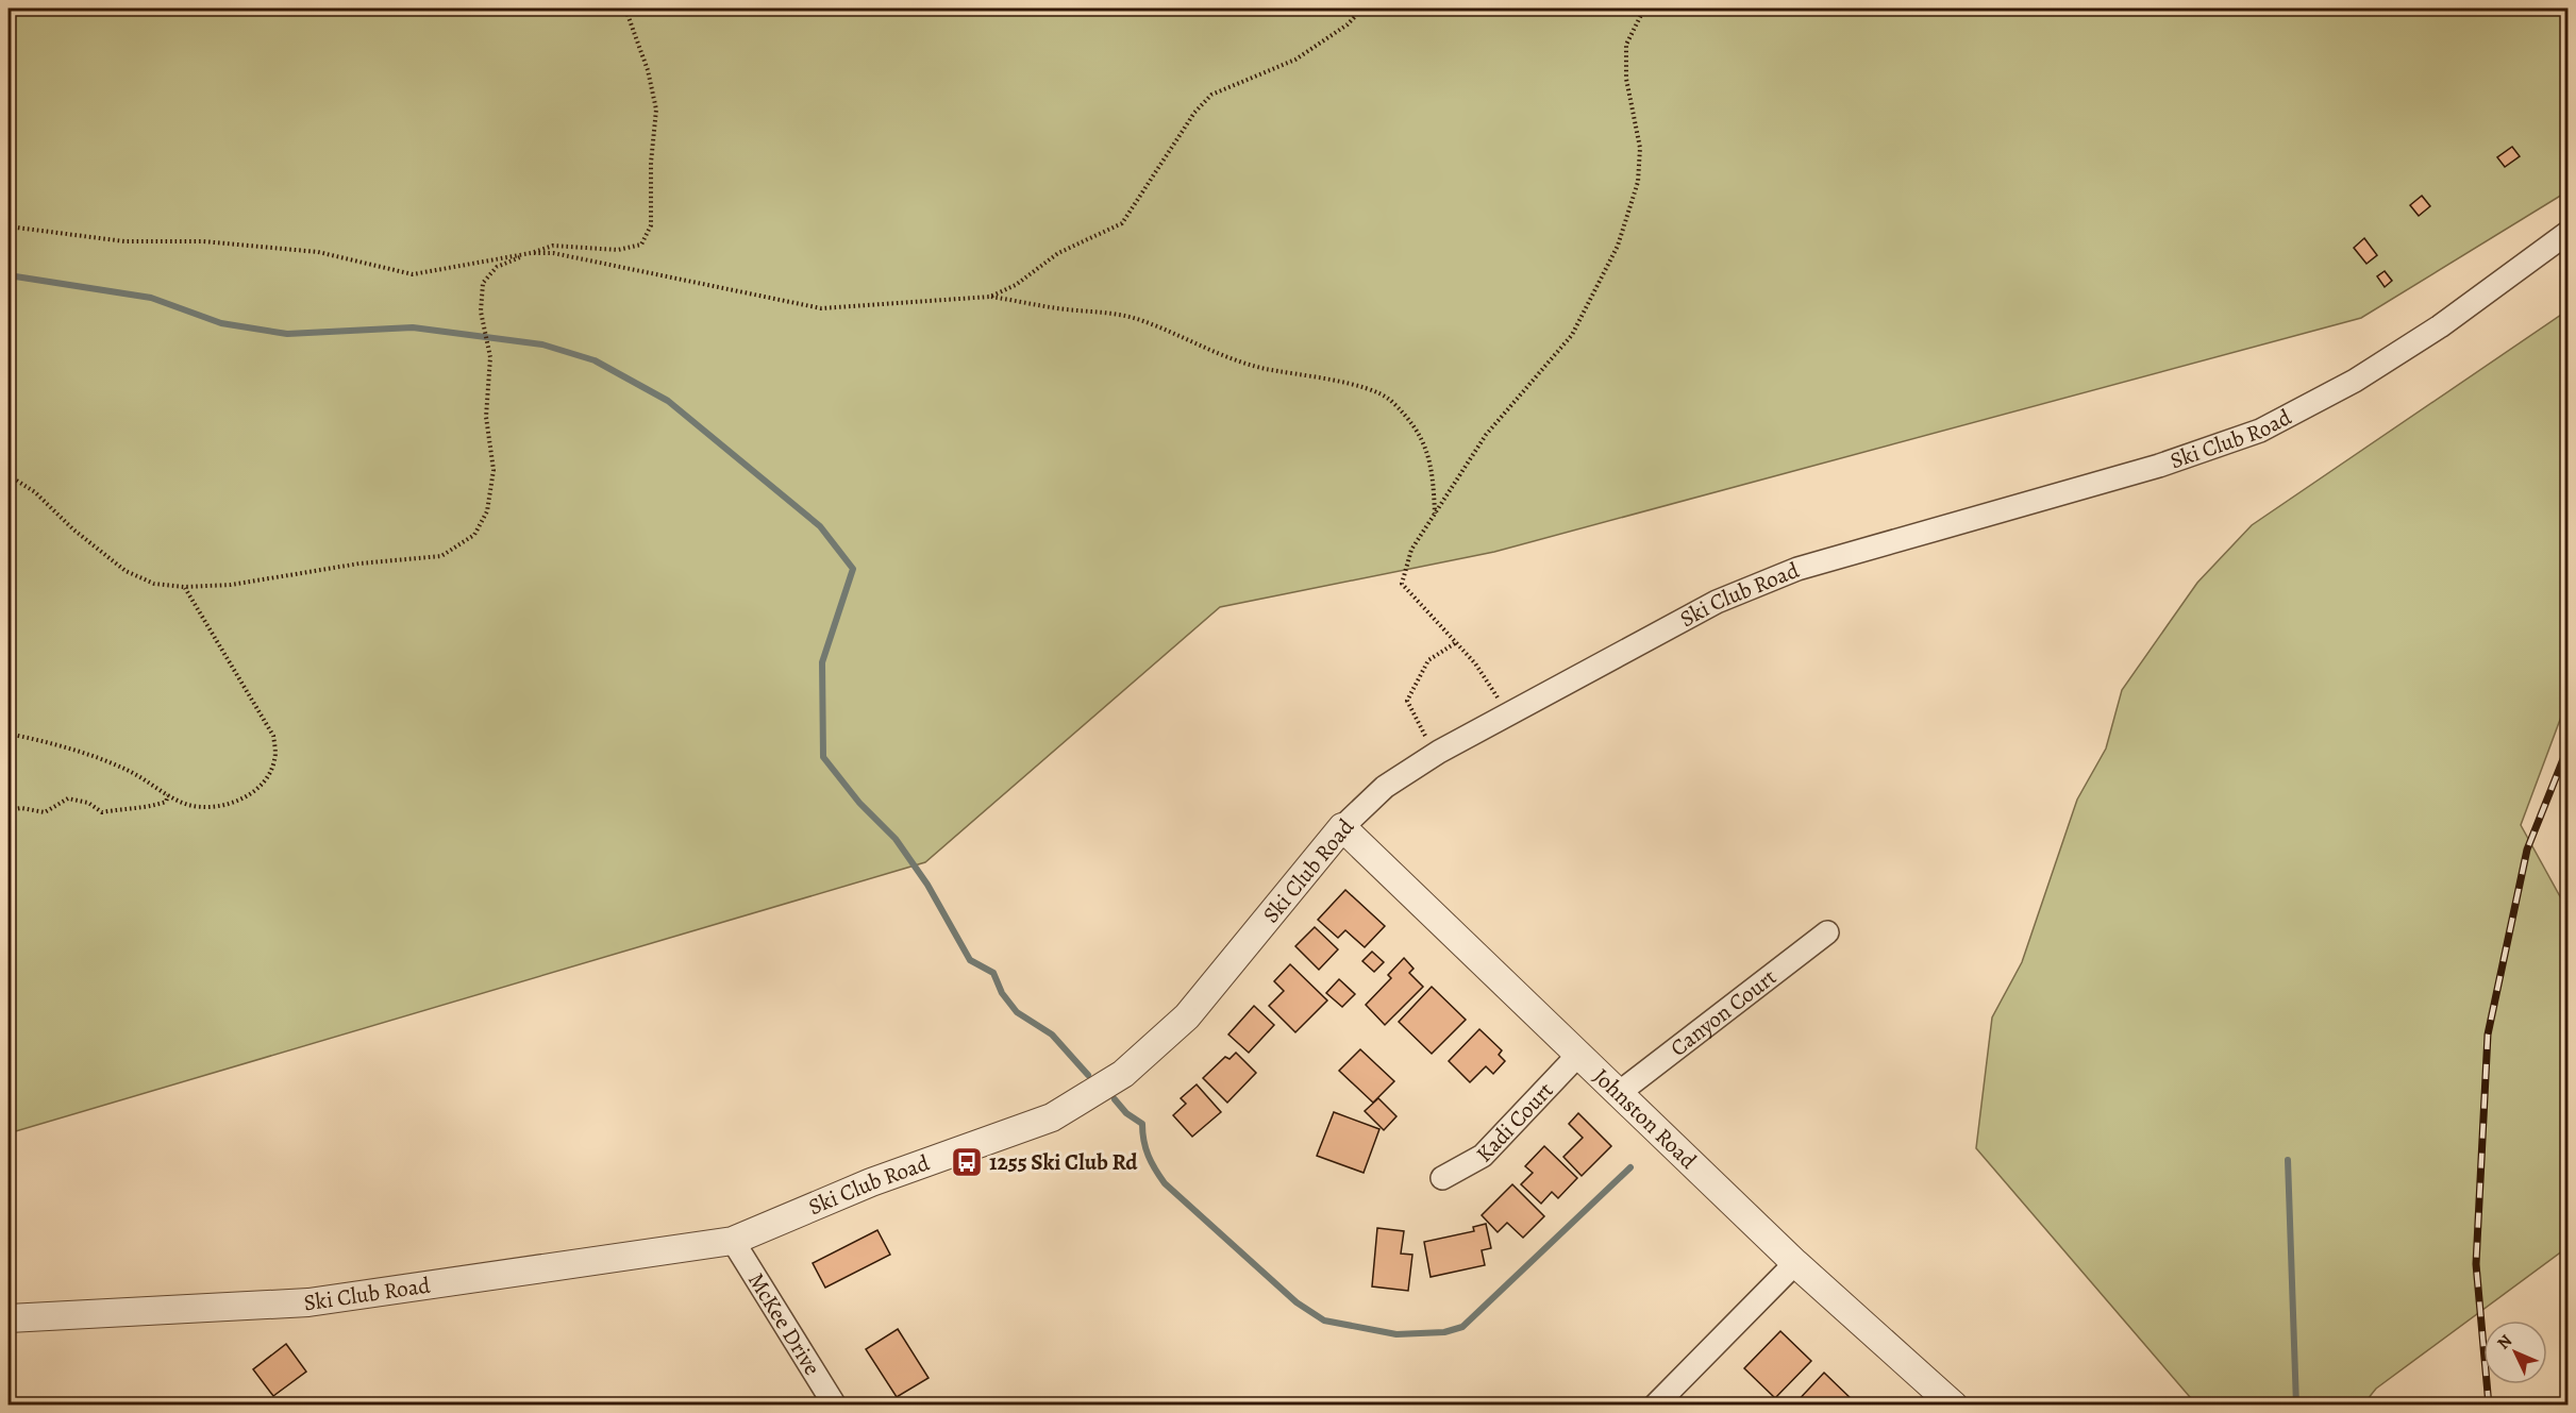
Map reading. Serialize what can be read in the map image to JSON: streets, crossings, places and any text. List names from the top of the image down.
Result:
{
  "streets": {
    "street": [
      "Ski Club Road",
      "Canyon Court",
      "Johnston Road",
      "Kadi Court",
      "McKee Drive"
    ]
  },
  "crossings": [
    ["Ski Club Road", "Johnston Road"],
    ["Ski Club Road", "McKee Drive"],
    ["Canyon Court", "Johnston Road"],
    ["Johnston Road", "Kadi Court"]
  ],
  "places": {
    "bus stop": ["1255 Ski Club Rd"]
  },
  "north": "top left"
}
